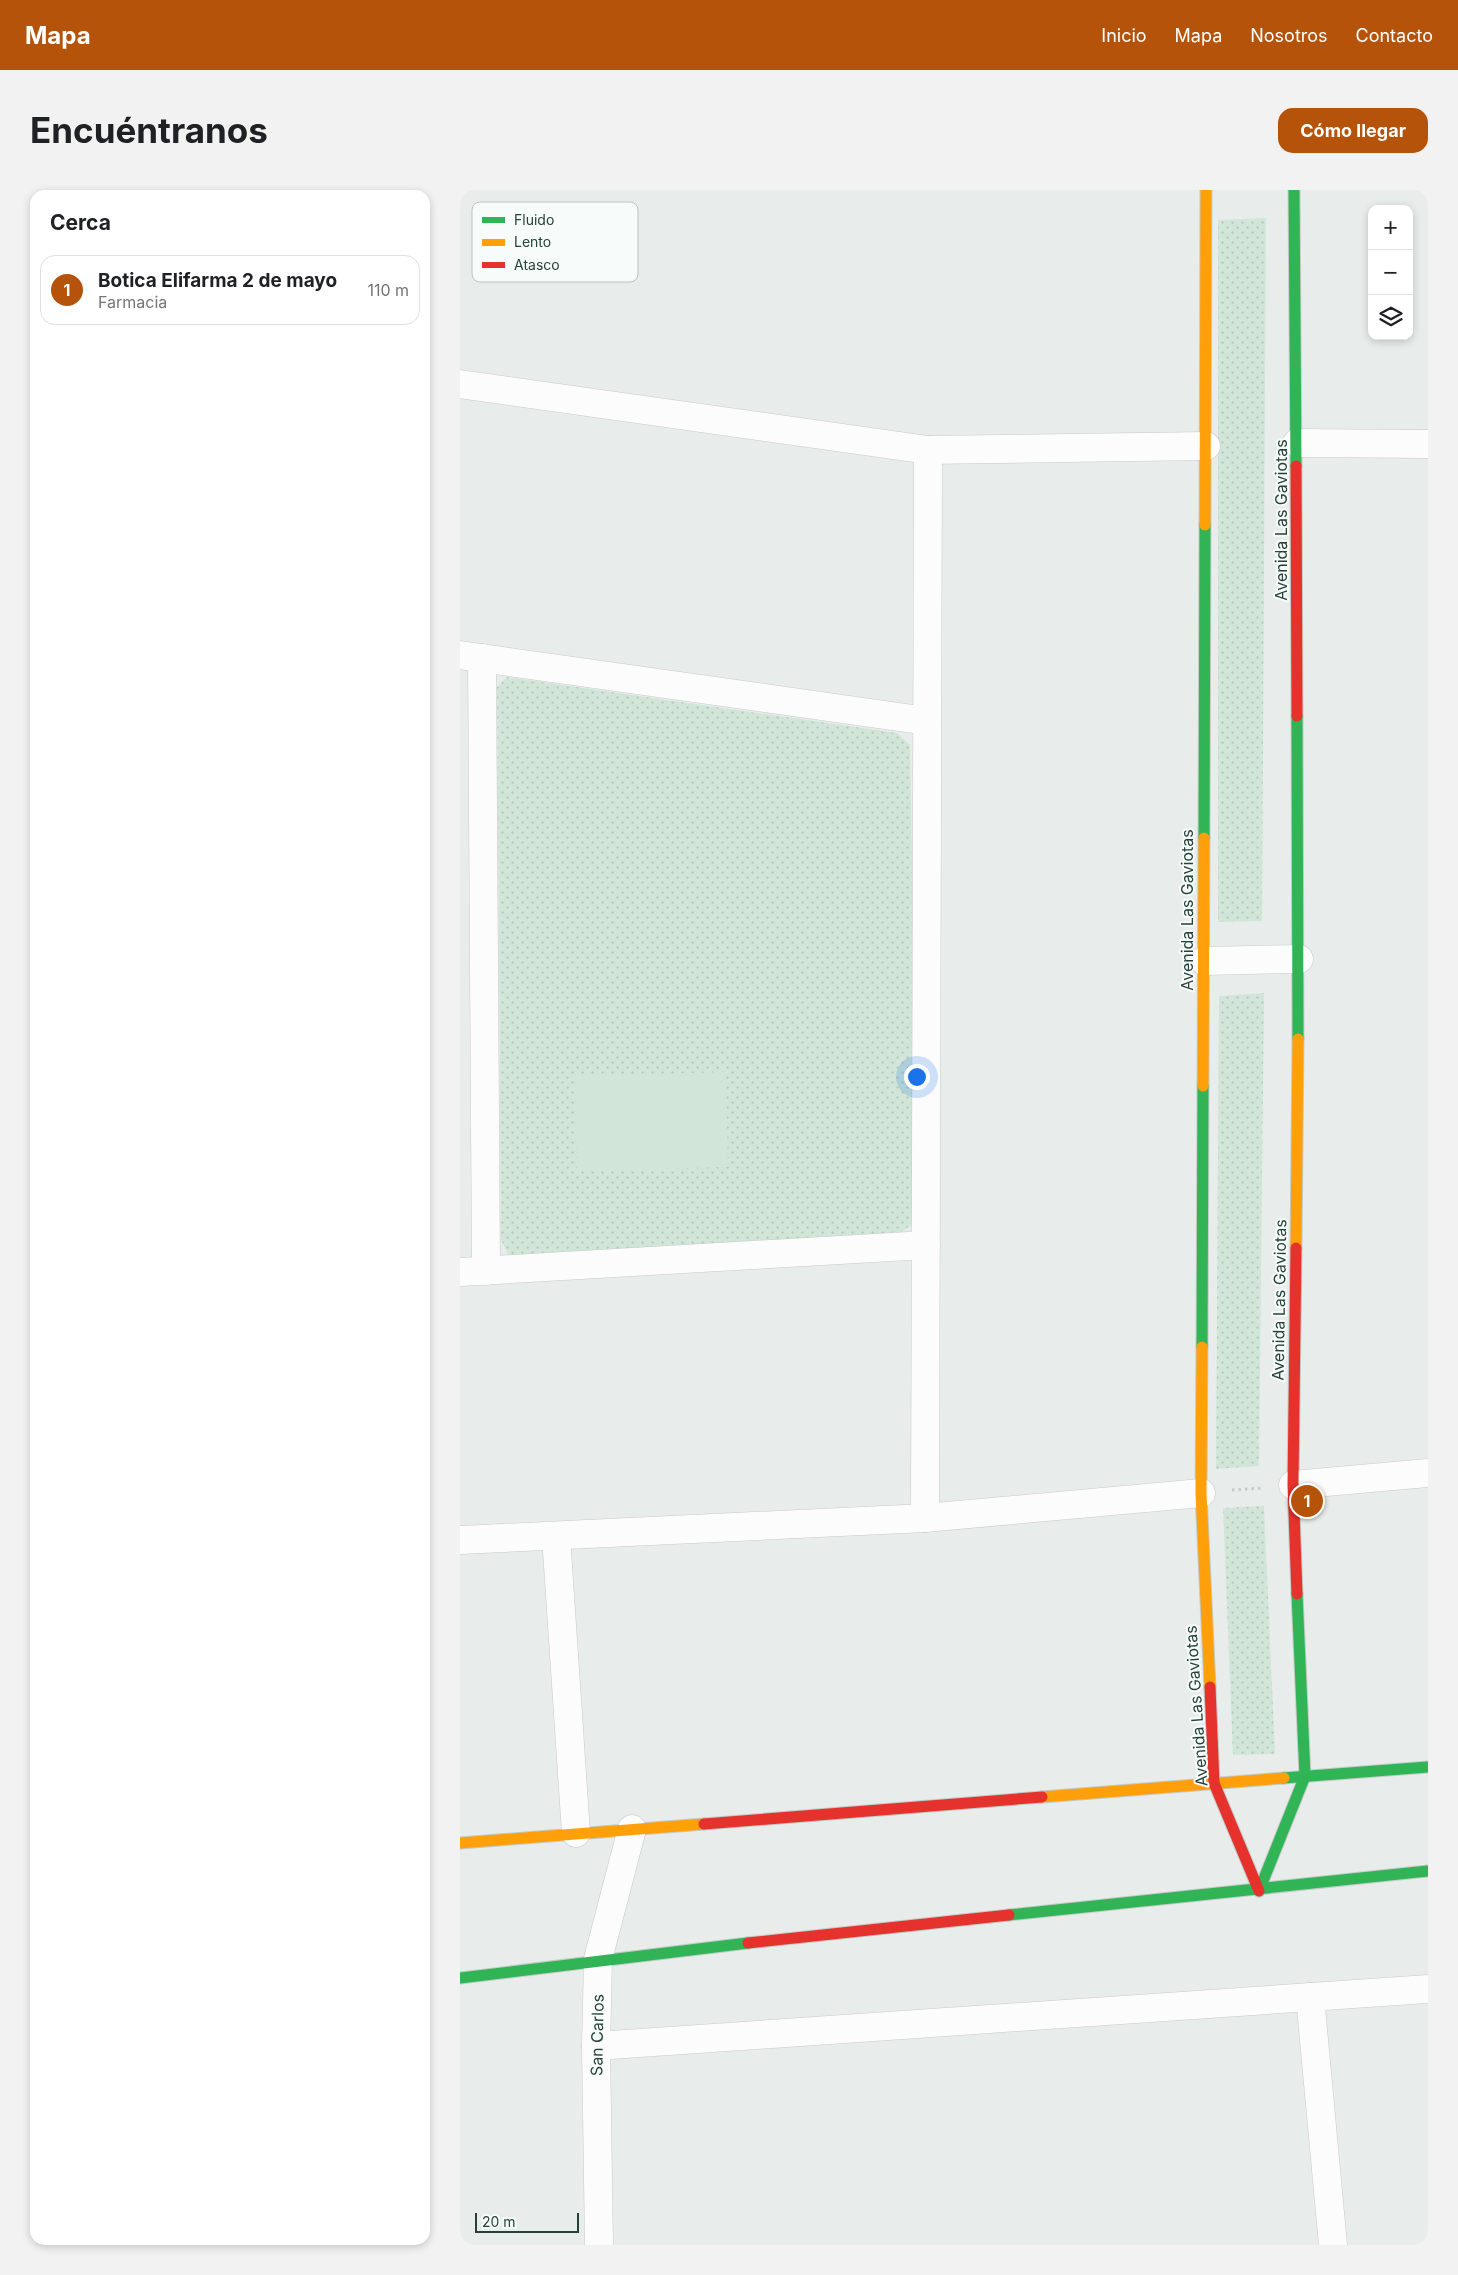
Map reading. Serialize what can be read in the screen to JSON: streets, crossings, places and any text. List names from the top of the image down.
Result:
{
  "streets": {
    "street": ["Avenida Las Gaviotas", "San Carlos"]
  },
  "legend": ["Fluido", "Lento", "Atasco"],
  "scale_bar": "20 m",
  "page": {
    "header": "Mapa",
    "nav": [
      "Inicio",
      "Mapa",
      "Nosotros",
      "Contacto"
    ],
    "buttons": "Cómo llegar",
    "title": "Encuéntranos",
    "heading": "Cerca",
    "map_buttons": ["+", "−"],
    "list": [
      {
        "mark": "1",
        "name": "Botica Elifarma 2 de mayo",
        "note": "Farmacia",
        "value": "110 m"
      }
    ],
    "pins": "1",
    "scale": "20 m"
  }
}
